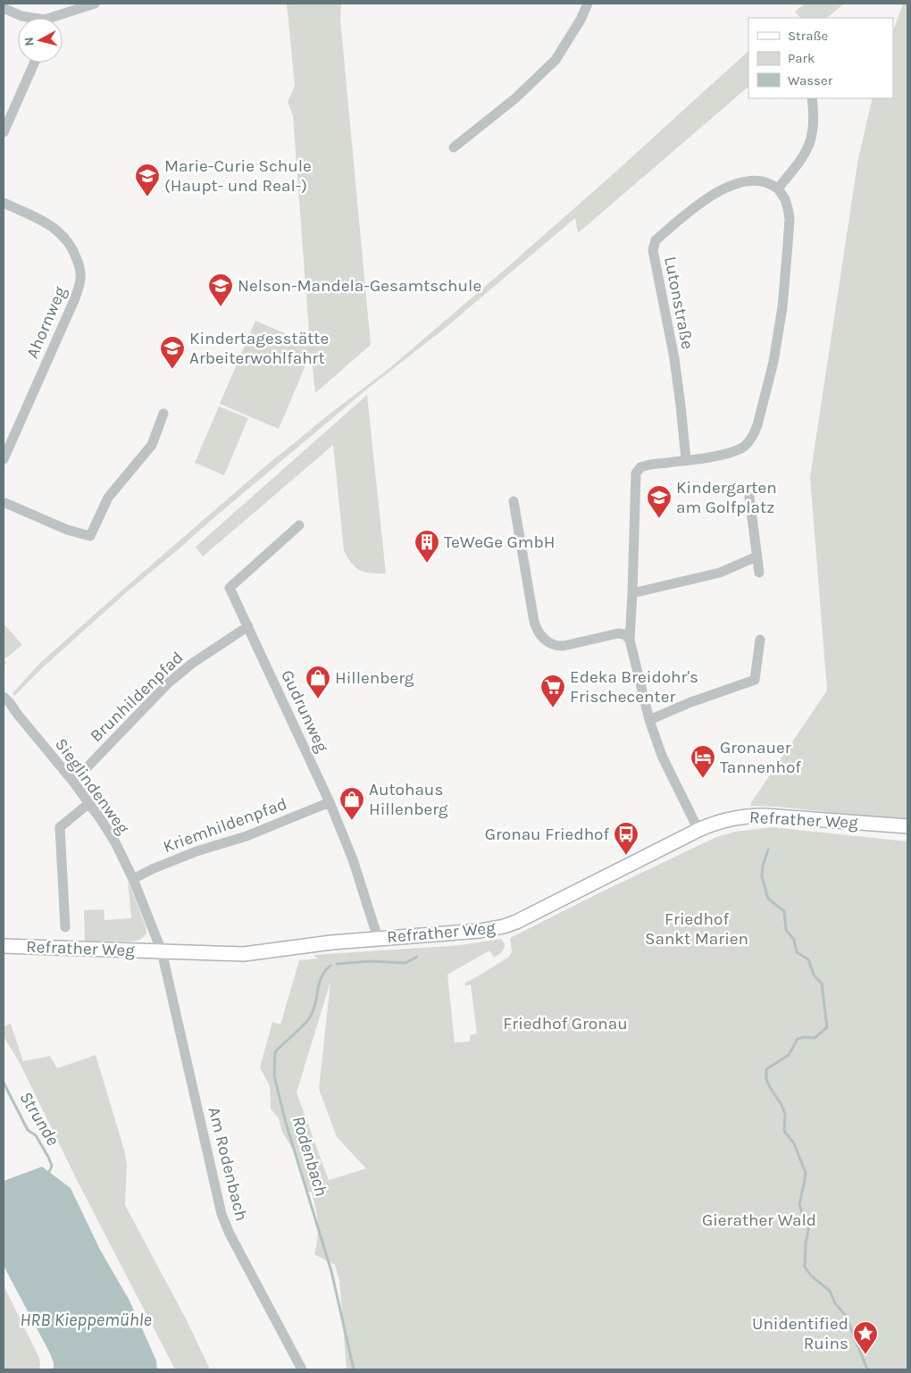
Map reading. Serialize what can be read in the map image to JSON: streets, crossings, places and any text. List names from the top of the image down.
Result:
{
  "streets": {
    "main road": ["Refrather Weg"],
    "street": [
      "Lutonstraße",
      "Ahornweg",
      "Brunhildenpfad",
      "Gudrunweg",
      "Sieglindenweg",
      "Kriemhildenpfad",
      "Am Rodenbach"
    ]
  },
  "crossings": [
    ["Brunhildenpfad", "Gudrunweg"],
    ["Brunhildenpfad", "Sieglindenweg"],
    ["Gudrunweg", "Refrather Weg"],
    ["Gudrunweg", "Kriemhildenpfad"],
    ["Sieglindenweg", "Refrather Weg"],
    ["Sieglindenweg", "Kriemhildenpfad"],
    ["Sieglindenweg", "Am Rodenbach"],
    ["Refrather Weg", "Am Rodenbach"]
  ],
  "water": ["Strunde", "Rodenbach", "HRB Kieppemühle"],
  "parks": ["Friedhof Sankt Marien", "Friedhof Gronau", "Gierather Wald"],
  "places": {
    "school or university": [
      "Marie-Curie Schule (Haupt- und Real-)",
      "Nelson-Mandela-Gesamtschule",
      "Kindertagesstätte Arbeiterwohlfahrt",
      "Kindergarten am Golfplatz"
    ],
    "building": ["TeWeGe GmbH"],
    "shop": ["Hillenberg", "Autohaus Hillenberg"],
    "supermarket": ["Edeka Breidohr's Frischecenter"],
    "hotel": ["Gronauer Tannenhof"],
    "bus stop": ["Gronau Friedhof"],
    "place": ["Unidentified Ruins"]
  },
  "legend": ["Straße", "Park", "Wasser"],
  "north": "left"
}
